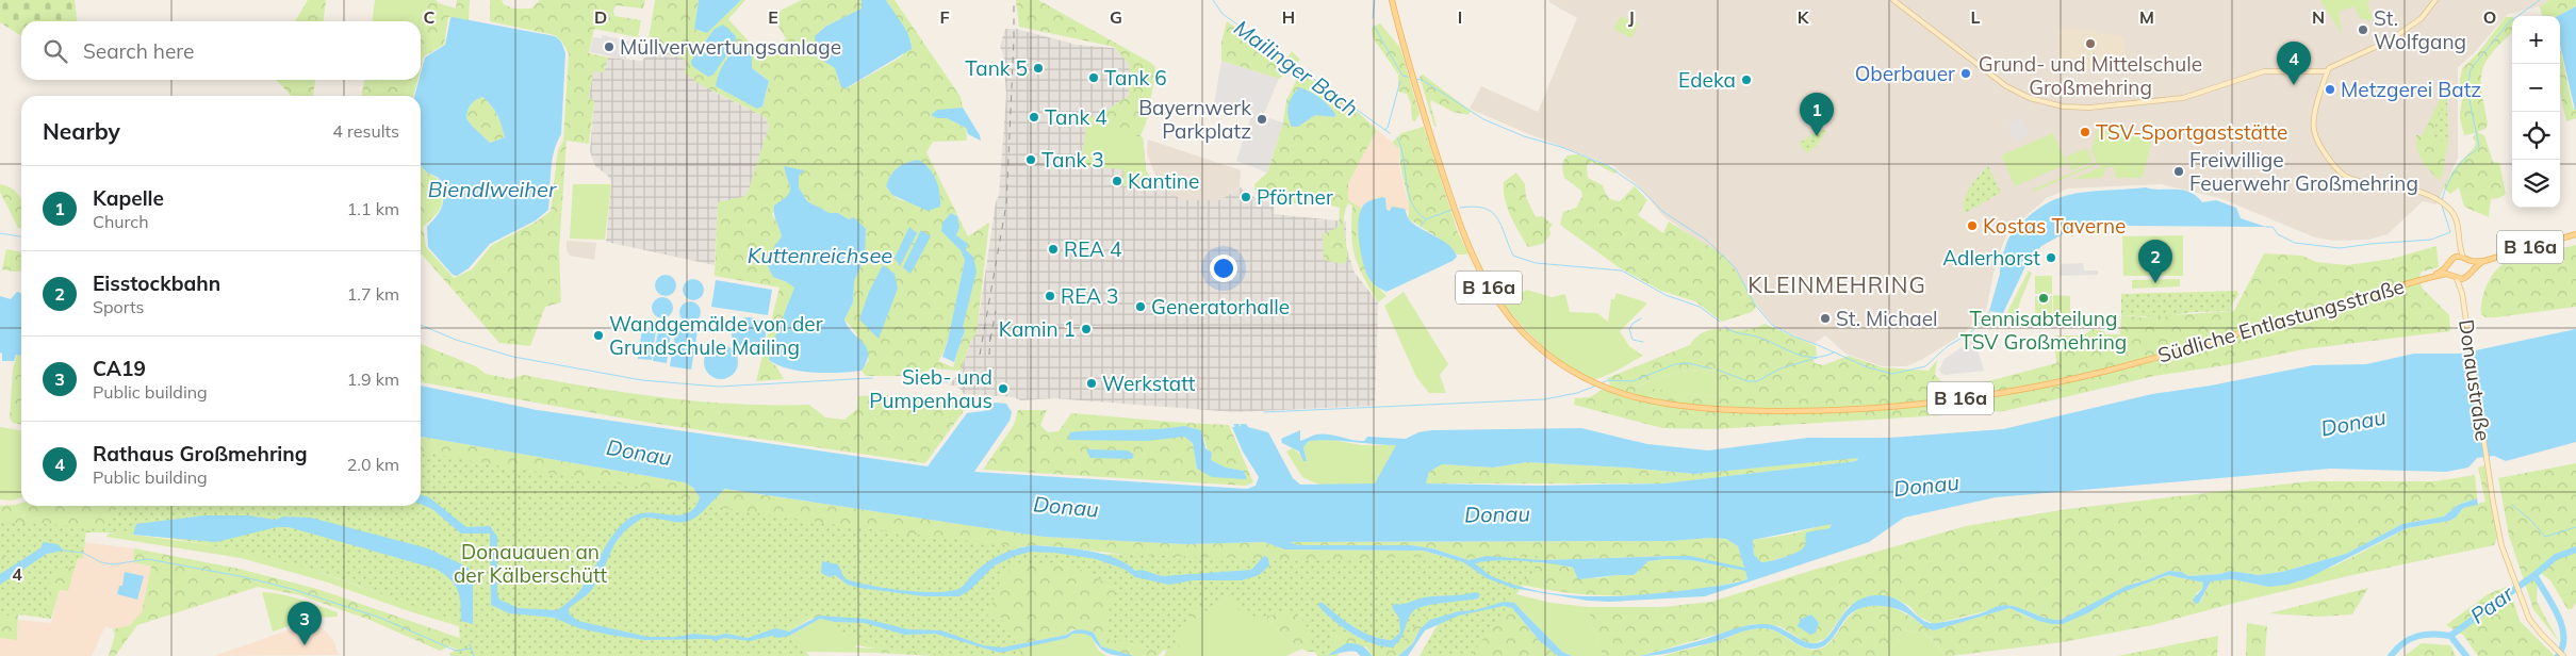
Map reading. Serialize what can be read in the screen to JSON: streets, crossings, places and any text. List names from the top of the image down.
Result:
{
  "streets": {
    "main road": ["B 16a", "Südliche Entlastungsstraße", "Donaustraße"]
  },
  "crossings": [
    ["B 16a", "Südliche Entlastungsstraße"],
    ["B 16a", "Donaustraße"]
  ],
  "districts": ["KLEINMEHRING"],
  "water": [
    "Mailinger Bach",
    "Biendlweiher",
    "Kuttenreichsee",
    "Donau",
    "Paar"
  ],
  "parks": ["Donauauen an der Kälberschütt"],
  "places": [
    "St. Wolfgang",
    "Grund- und Mittelschule Großmehring",
    "Müllverwertungsanlage",
    "Tank 5",
    "Oberbauer",
    "Tank 6",
    "Edeka",
    "Metzgerei Batz",
    "Tank 4",
    "Bayernwerk Parkplatz",
    "TSV-Sportgaststätte",
    "Tank 3",
    "Freiwillige Feuerwehr Großmehring",
    "Kantine",
    "Pförtner",
    "Kostas Taverne",
    "REA 4",
    "Adlerhorst",
    "REA 3",
    "Tennisabteilung TSV Großmehring",
    "Generatorhalle",
    "St. Michael",
    "Kamin 1",
    "Wandgemälde von der Grundschule Mailing",
    "Werkstatt",
    "Sieb- und Pumpenhaus"
  ],
  "page": {
    "map_buttons": ["+", "−"],
    "search": "Search here",
    "pins": [
      "4",
      "1",
      "2",
      "3"
    ],
    "heading": ["Nearby", "4 results"],
    "list": [
      {
        "mark": "1",
        "name": "Kapelle",
        "note": "Church",
        "value": "1.1 km"
      },
      {
        "mark": "2",
        "name": "Eisstockbahn",
        "note": "Sports",
        "value": "1.7 km"
      },
      {
        "mark": "3",
        "name": "CA19",
        "note": "Public building",
        "value": "1.9 km"
      },
      {
        "mark": "4",
        "name": "Rathaus Großmehring",
        "note": "Public building",
        "value": "2.0 km"
      }
    ]
  },
  "grid": {
    "columns": [
      "C",
      "D",
      "E",
      "F",
      "G",
      "H",
      "I",
      "J",
      "K",
      "L",
      "M",
      "N",
      "O"
    ],
    "rows": ["4"]
  }
}
